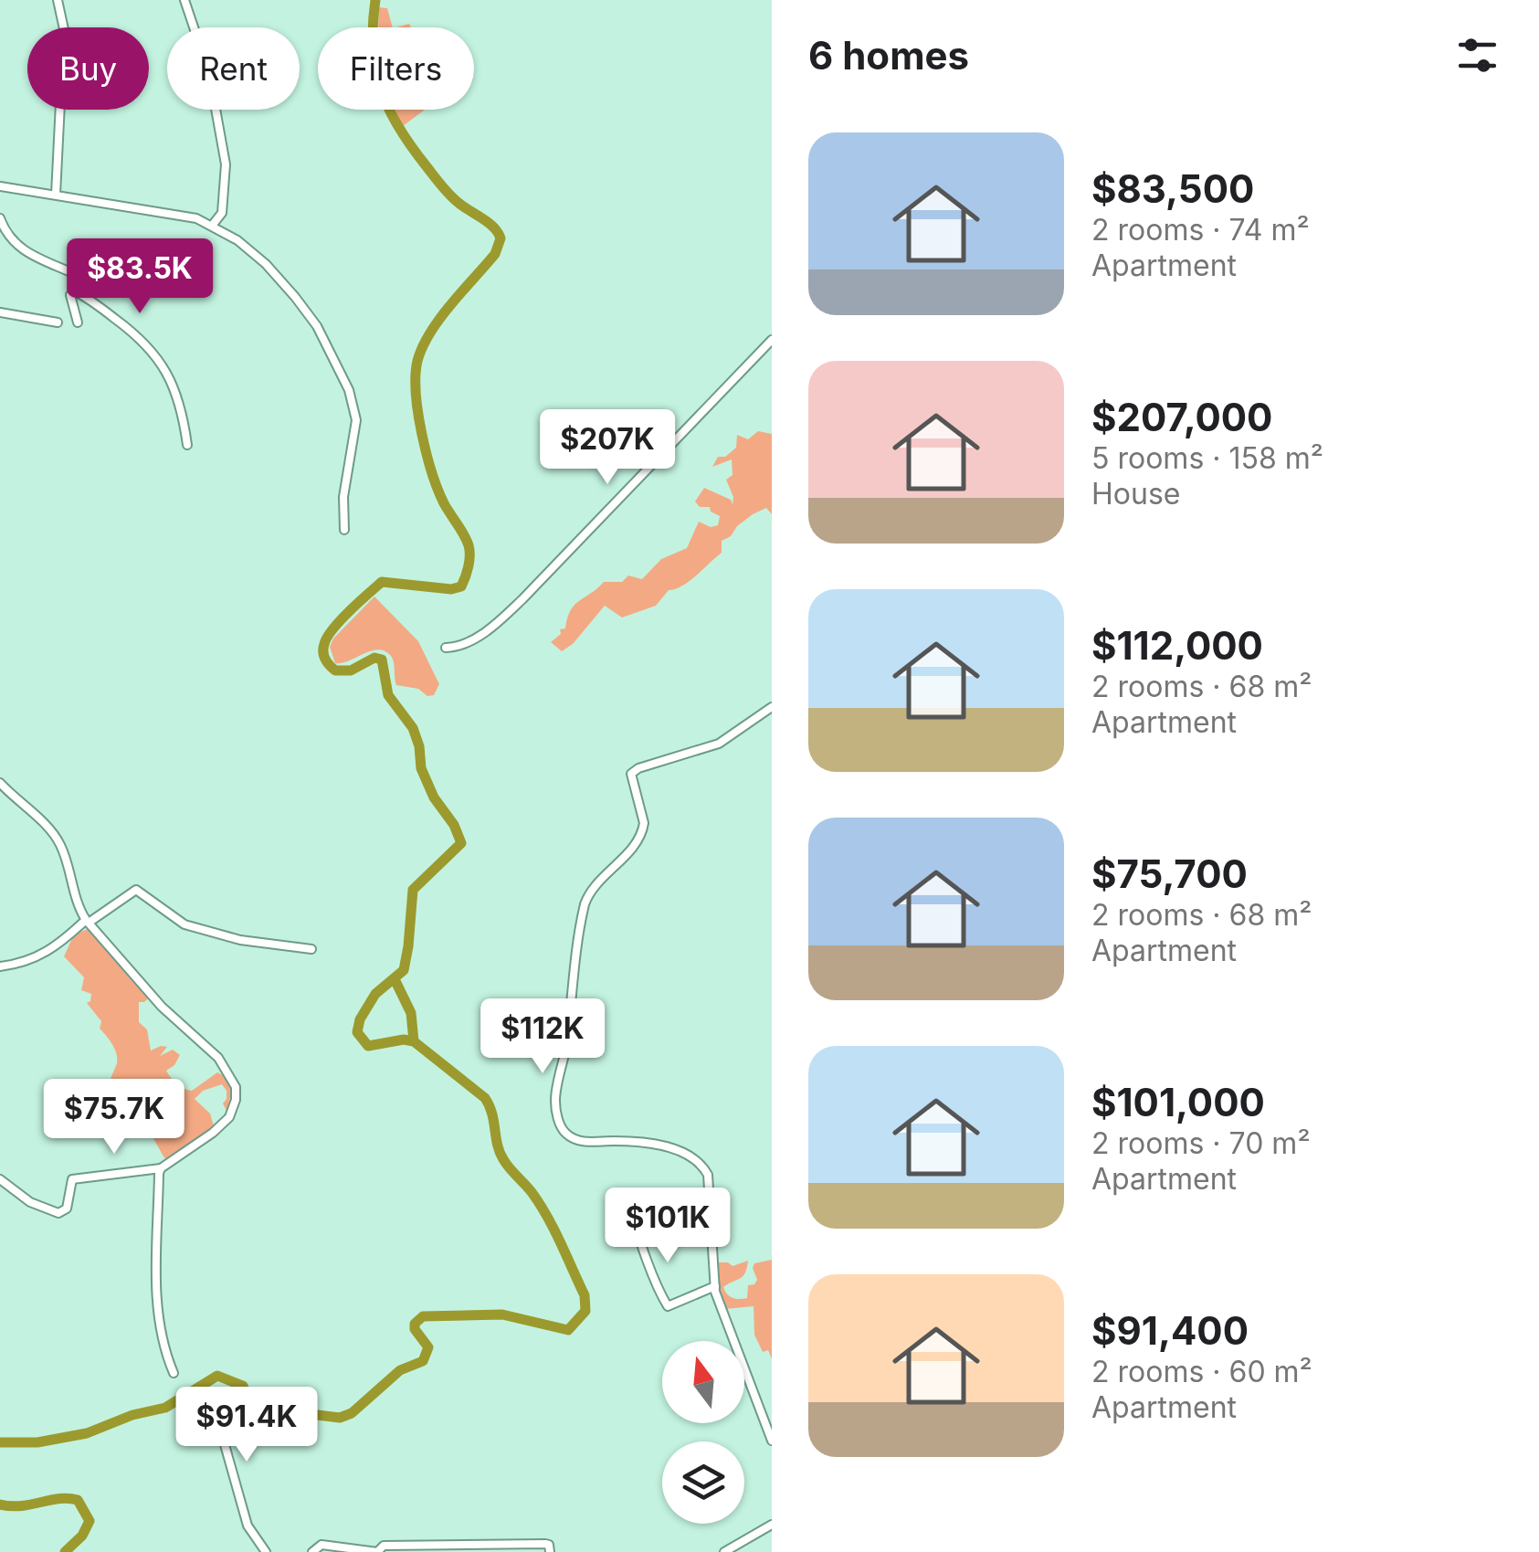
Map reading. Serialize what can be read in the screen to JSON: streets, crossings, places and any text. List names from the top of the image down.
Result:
{
  "north": "top",
  "page": {
    "heading": "6 homes",
    "chip": ["Buy", "Rent", "Filters"],
    "list": [
      {
        "name": "$83,500",
        "note": "2 rooms · 74 m² · Apartment"
      },
      {
        "name": "$207,000",
        "note": "5 rooms · 158 m² · House"
      },
      {
        "name": "$112,000",
        "note": "2 rooms · 68 m² · Apartment"
      },
      {
        "name": "$75,700",
        "note": "2 rooms · 68 m² · Apartment"
      },
      {
        "name": "$101,000",
        "note": "2 rooms · 70 m² · Apartment"
      },
      {
        "name": "$91,400",
        "note": "2 rooms · 60 m² · Apartment"
      }
    ],
    "price": [
      "$83.5K",
      "$207K",
      "$112K",
      "$75.7K",
      "$101K",
      "$91.4K"
    ]
  }
}
